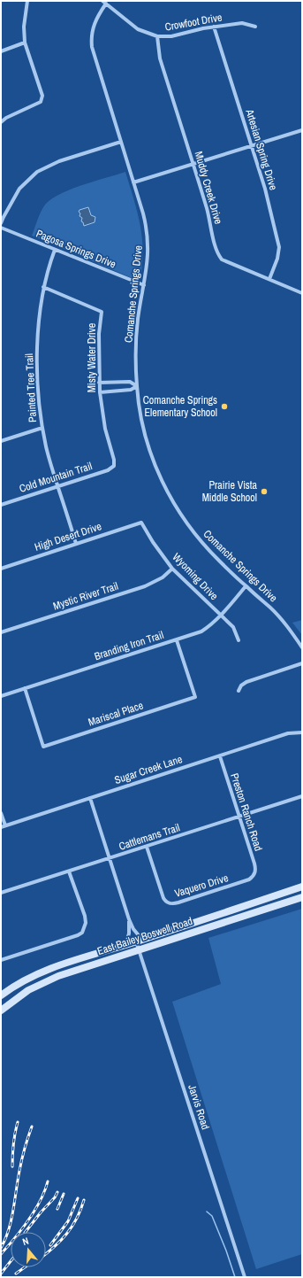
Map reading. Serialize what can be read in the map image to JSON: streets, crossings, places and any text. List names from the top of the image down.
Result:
{
  "streets": {
    "main road": ["East Bailey Boswell Road"],
    "street": [
      "Crowfoot Drive",
      "Artesian Spring Drive",
      "Muddy Creek Drive",
      "Pagosa Springs Drive",
      "Comanche Springs Drive",
      "Misty Water Drive",
      "Painted Tree Trail",
      "Cold Mountain Trail",
      "High Desert Drive",
      "Wyoming Drive",
      "Mystic River Trail",
      "Branding Iron Trail",
      "Mariscal Place",
      "Sugar Creek Lane",
      "Preston Ranch Road",
      "Cattlemans Trail",
      "Vaquero Drive",
      "Jarvis Road"
    ]
  },
  "crossings": [
    ["Crowfoot Drive", "Artesian Spring Drive"],
    ["Crowfoot Drive", "Muddy Creek Drive"],
    ["Crowfoot Drive", "Comanche Springs Drive"],
    ["Artesian Spring Drive", "Muddy Creek Drive"],
    ["Pagosa Springs Drive", "Comanche Springs Drive"],
    ["Pagosa Springs Drive", "Painted Tree Trail"],
    ["Comanche Springs Drive", "Branding Iron Trail"],
    ["Misty Water Drive", "Painted Tree Trail"],
    ["Misty Water Drive", "Cold Mountain Trail"],
    ["Painted Tree Trail", "Cold Mountain Trail"],
    ["Painted Tree Trail", "High Desert Drive"],
    ["High Desert Drive", "Wyoming Drive"],
    ["Wyoming Drive", "Mystic River Trail"],
    ["Wyoming Drive", "Branding Iron Trail"],
    ["Branding Iron Trail", "Mariscal Place"],
    ["Sugar Creek Lane", "Preston Ranch Road"],
    ["Preston Ranch Road", "Cattlemans Trail"],
    ["Preston Ranch Road", "Vaquero Drive"],
    ["Cattlemans Trail", "Vaquero Drive"],
    ["East Bailey Boswell Road", "Jarvis Road"]
  ],
  "places": ["Comanche Springs Elementary School", "Prairie Vista Middle School"],
  "north": "top"
}
